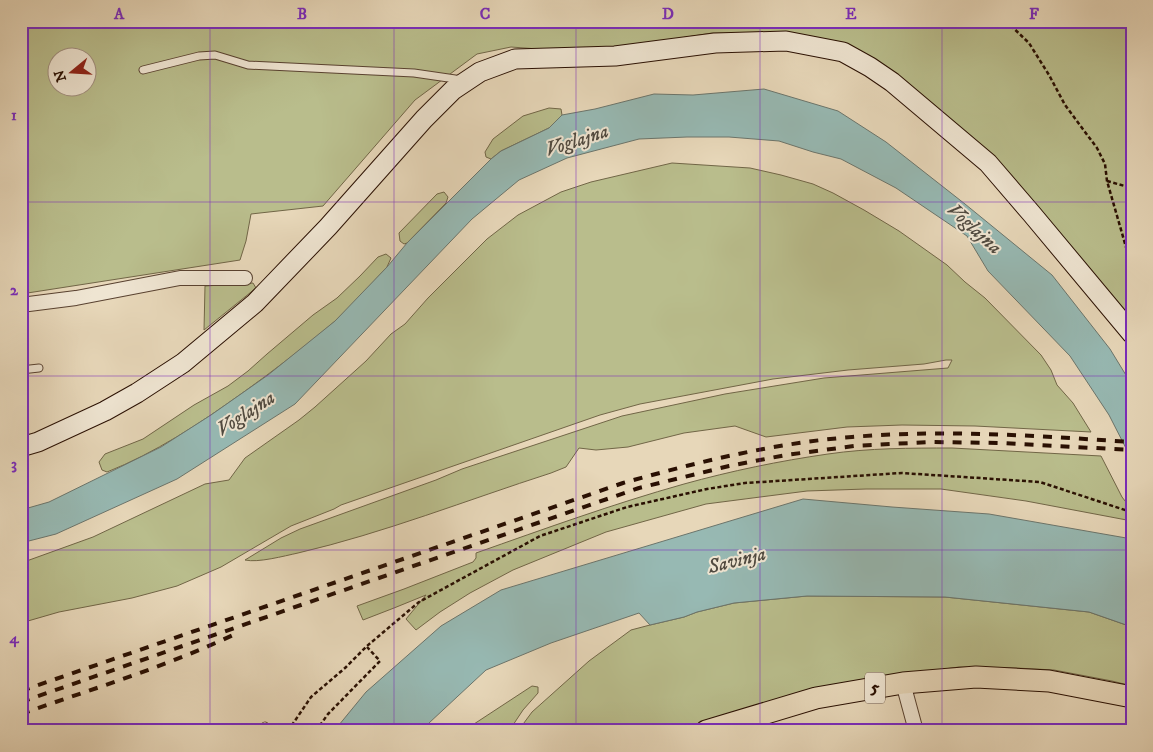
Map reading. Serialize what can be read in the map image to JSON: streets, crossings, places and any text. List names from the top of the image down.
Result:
{
  "streets": {
    "main road": ["5"]
  },
  "water": ["Voglajna", "Savinja"],
  "north": "left",
  "grid": {
    "columns": [
      "A",
      "B",
      "C",
      "D",
      "E",
      "F"
    ],
    "rows": [
      "1",
      "2",
      "3",
      "4"
    ]
  }
}
